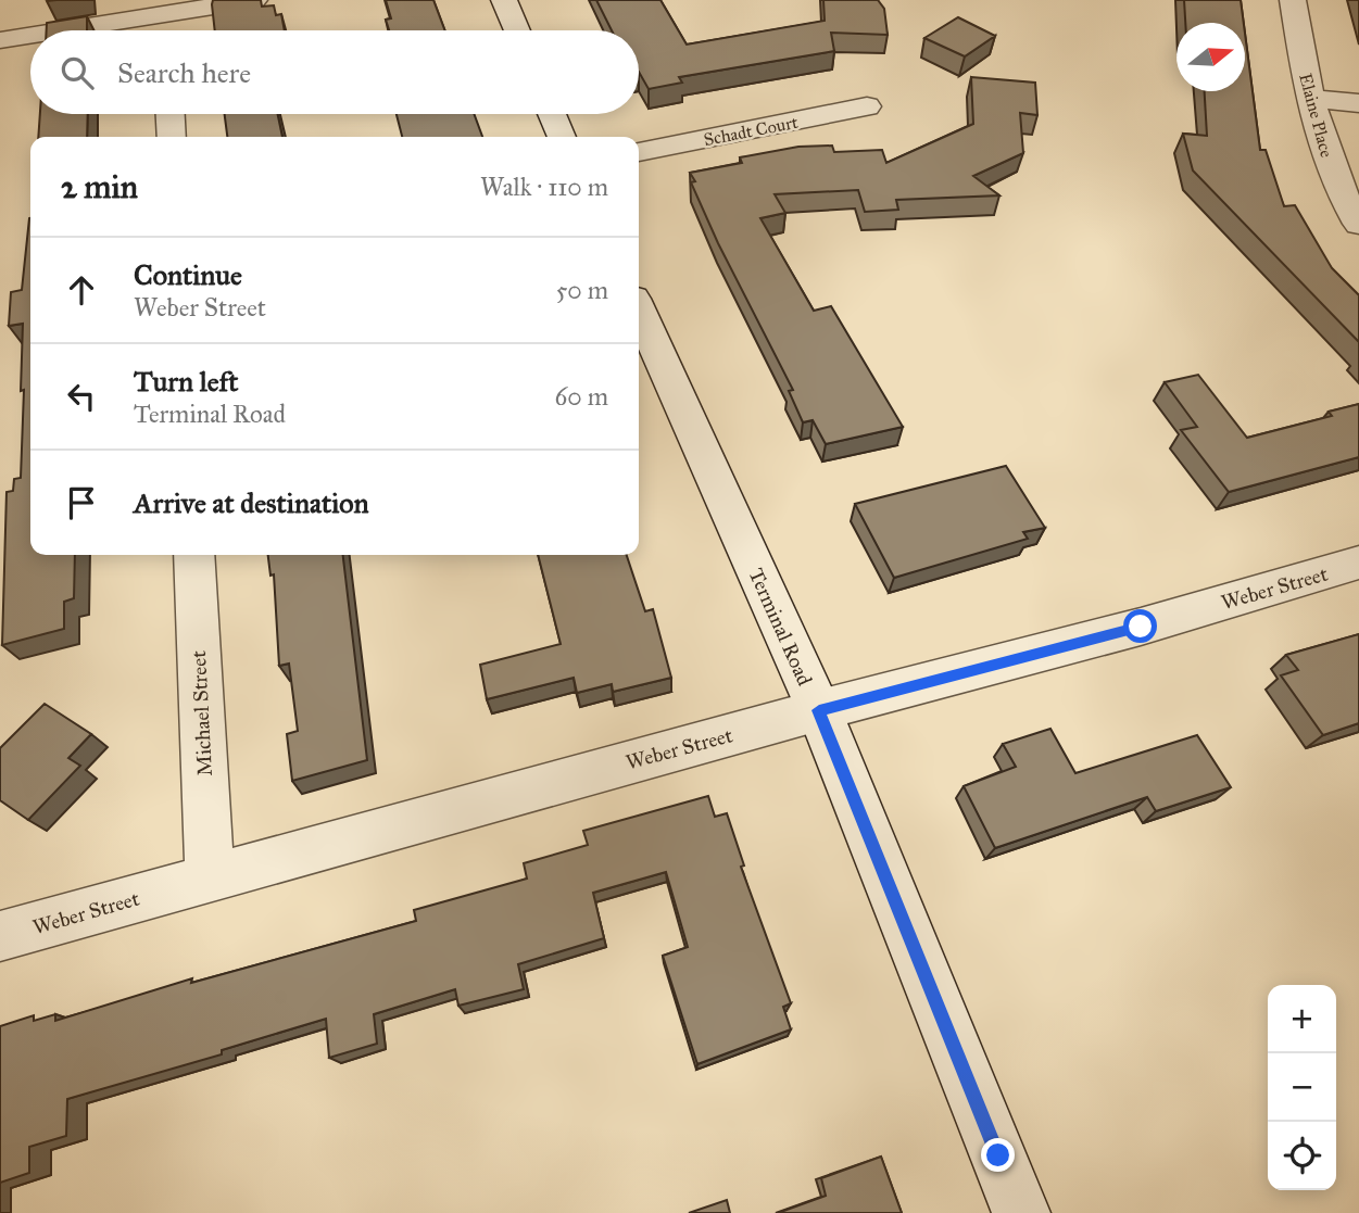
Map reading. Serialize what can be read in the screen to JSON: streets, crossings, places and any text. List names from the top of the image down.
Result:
{
  "streets": {
    "street": [
      "Elaine Place",
      "Schadt Court",
      "Weber Street",
      "Terminal Road",
      "Michael Street"
    ]
  },
  "crossings": [
    ["Weber Street", "Terminal Road"],
    ["Weber Street", "Michael Street"]
  ],
  "north": "right",
  "page": {
    "search": "Search here",
    "heading": ["2 min", "Walk · 110 m"],
    "list": [
      ["Continue", "Weber Street", "50 m"],
      ["Turn left", "Terminal Road", "60 m"],
      "Arrive at destination"
    ],
    "map_buttons": ["+", "−"]
  }
}
